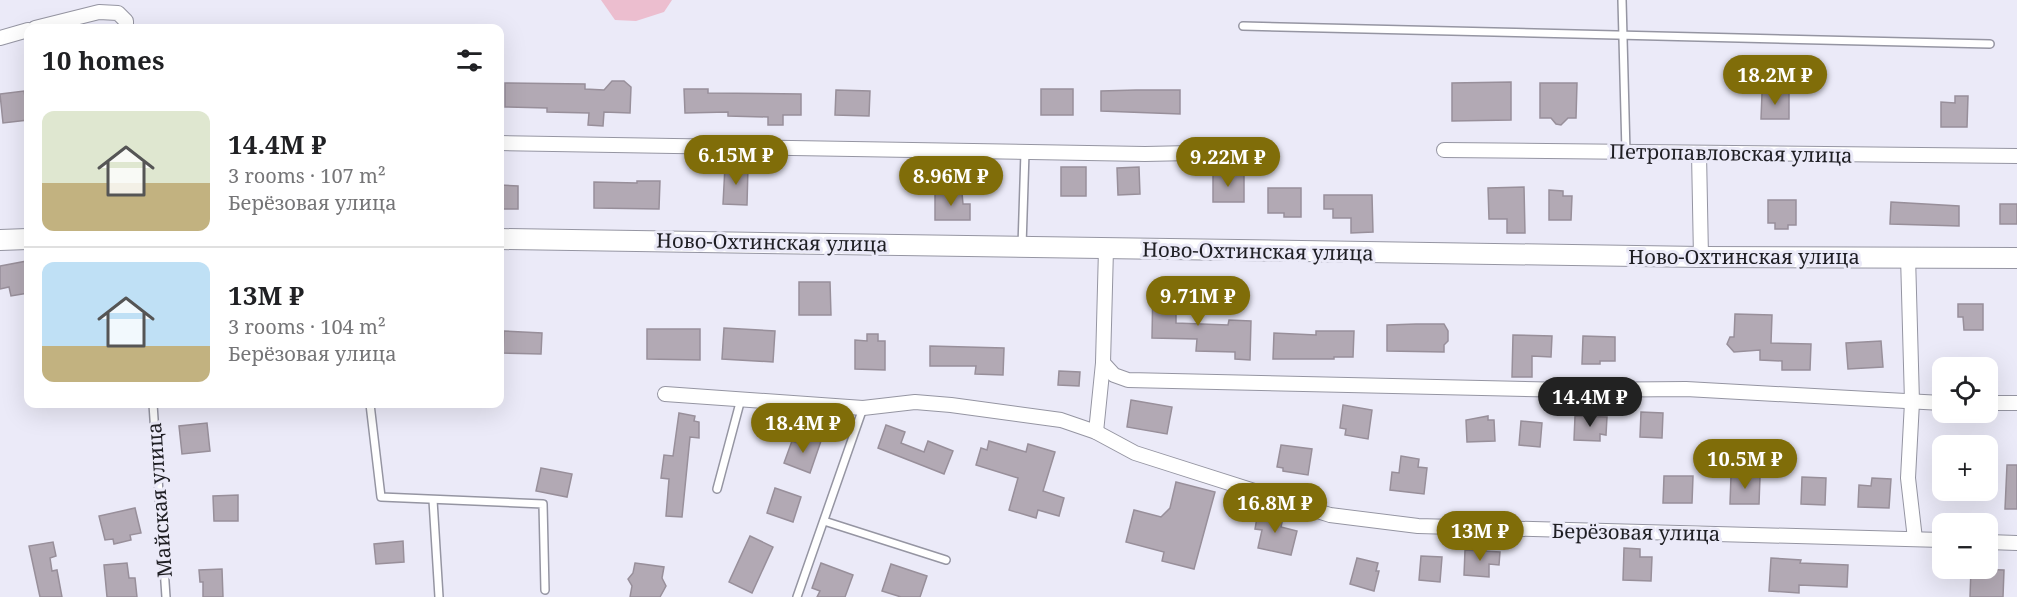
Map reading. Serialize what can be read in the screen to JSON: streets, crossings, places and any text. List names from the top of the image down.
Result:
{
  "streets": {
    "street": ["Петропавловская улица", "Ново-Охтинская улица", "Берёзовая улица"],
    "lane": ["Майская улица"]
  },
  "page": {
    "heading": "10 homes",
    "price": [
      "18.2M ₽",
      "6.15M ₽",
      "9.22M ₽",
      "8.96M ₽",
      "9.71M ₽",
      "14.4M ₽",
      "18.4M ₽",
      "10.5M ₽",
      "16.8M ₽",
      "13M ₽"
    ],
    "list": [
      {
        "name": "14.4M ₽",
        "note": "3 rooms · 107 m² · Берёзовая улица"
      },
      {
        "name": "13M ₽",
        "note": "3 rooms · 104 m² · Берёзовая улица"
      }
    ],
    "map_buttons": ["+", "−"]
  }
}
